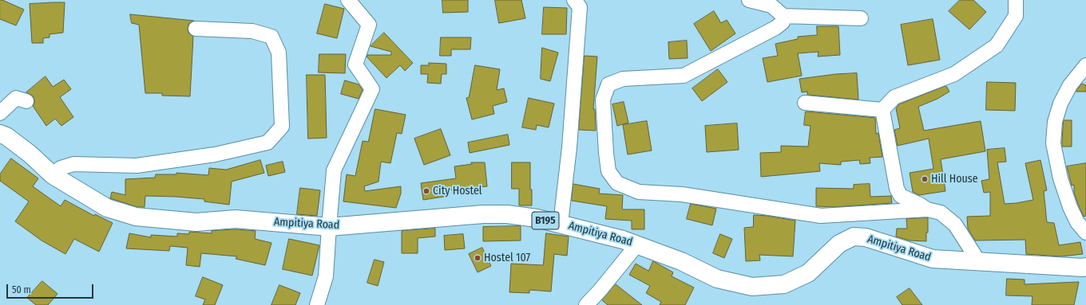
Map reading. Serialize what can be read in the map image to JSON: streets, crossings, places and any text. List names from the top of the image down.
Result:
{
  "streets": {
    "main road": ["B195", "Ampitiya Road"]
  },
  "places": ["Hill House", "City Hostel", "Hostel 107"],
  "scale_bar": "50 m"
}
